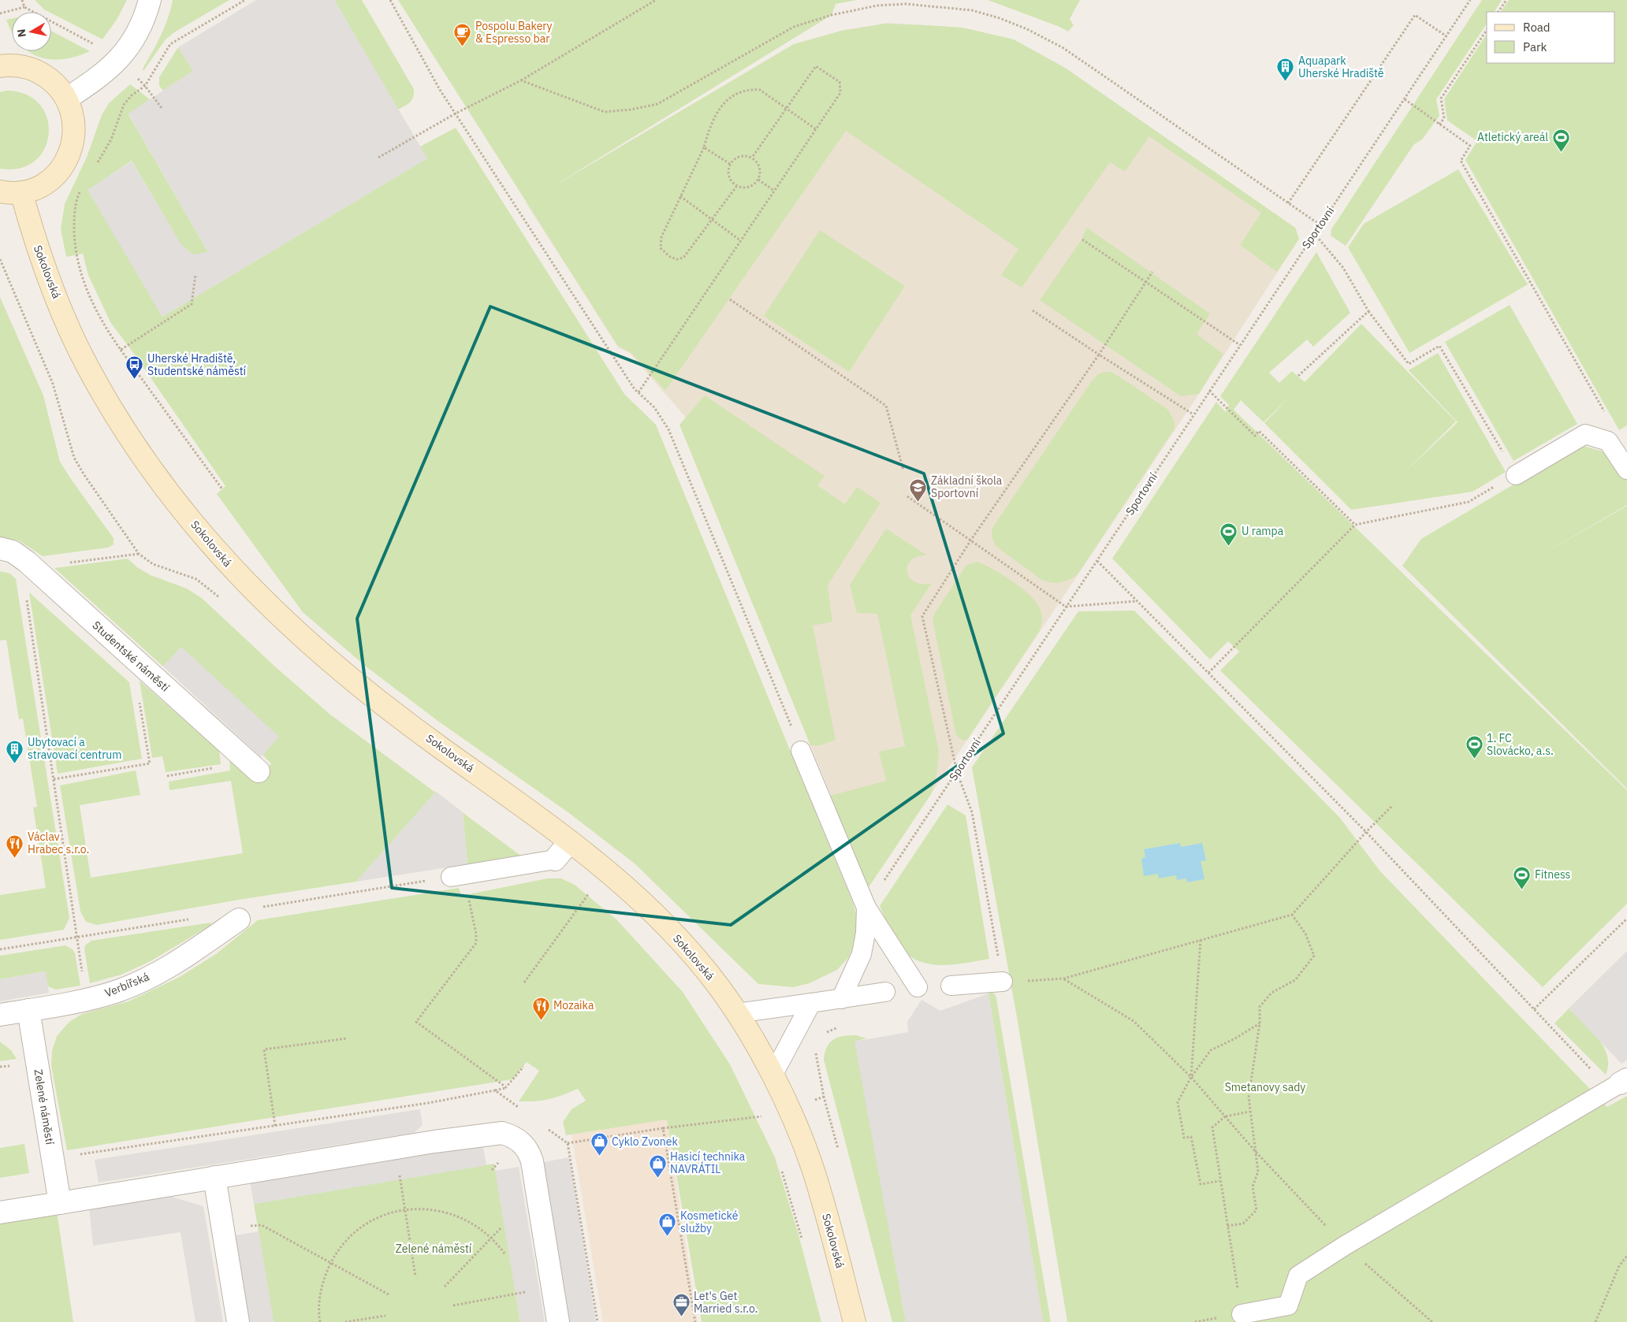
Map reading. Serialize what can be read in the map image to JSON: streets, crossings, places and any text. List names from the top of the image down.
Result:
{
  "streets": {
    "main road": ["Sokolovská"],
    "street": ["Studentské náměstí", "Verbířská", "Zelené náměstí"],
    "path": ["Sportovní"]
  },
  "crossings": [
    ["Verbířská", "Zelené náměstí"]
  ],
  "parks": ["Smetanovy sady", "Zelené náměstí"],
  "places": {
    "cafe": ["Pospolu Bakery & Espresso bar"],
    "building": ["Aquapark Uherské Hradiště", "Ubytovací a stravovací centrum"],
    "sports": [
      "Atletický areál",
      "U rampa",
      "1. FC Slovácko, a.s.",
      "Fitness"
    ],
    "bus stop": ["Uherské Hradiště, Studentské náměstí"],
    "school or university": ["Základní škola Sportovní"],
    "restaurant": ["Václav Hrabec s.r.o.", "Mozaika"],
    "shop": ["Cyklo Zvonek", "Hasicí technika NAVRÁTIL", "Kosmetické služby"],
    "office": ["Let's Get Married s.r.o."]
  },
  "legend": ["Road", "Park"],
  "north": "left"
}
